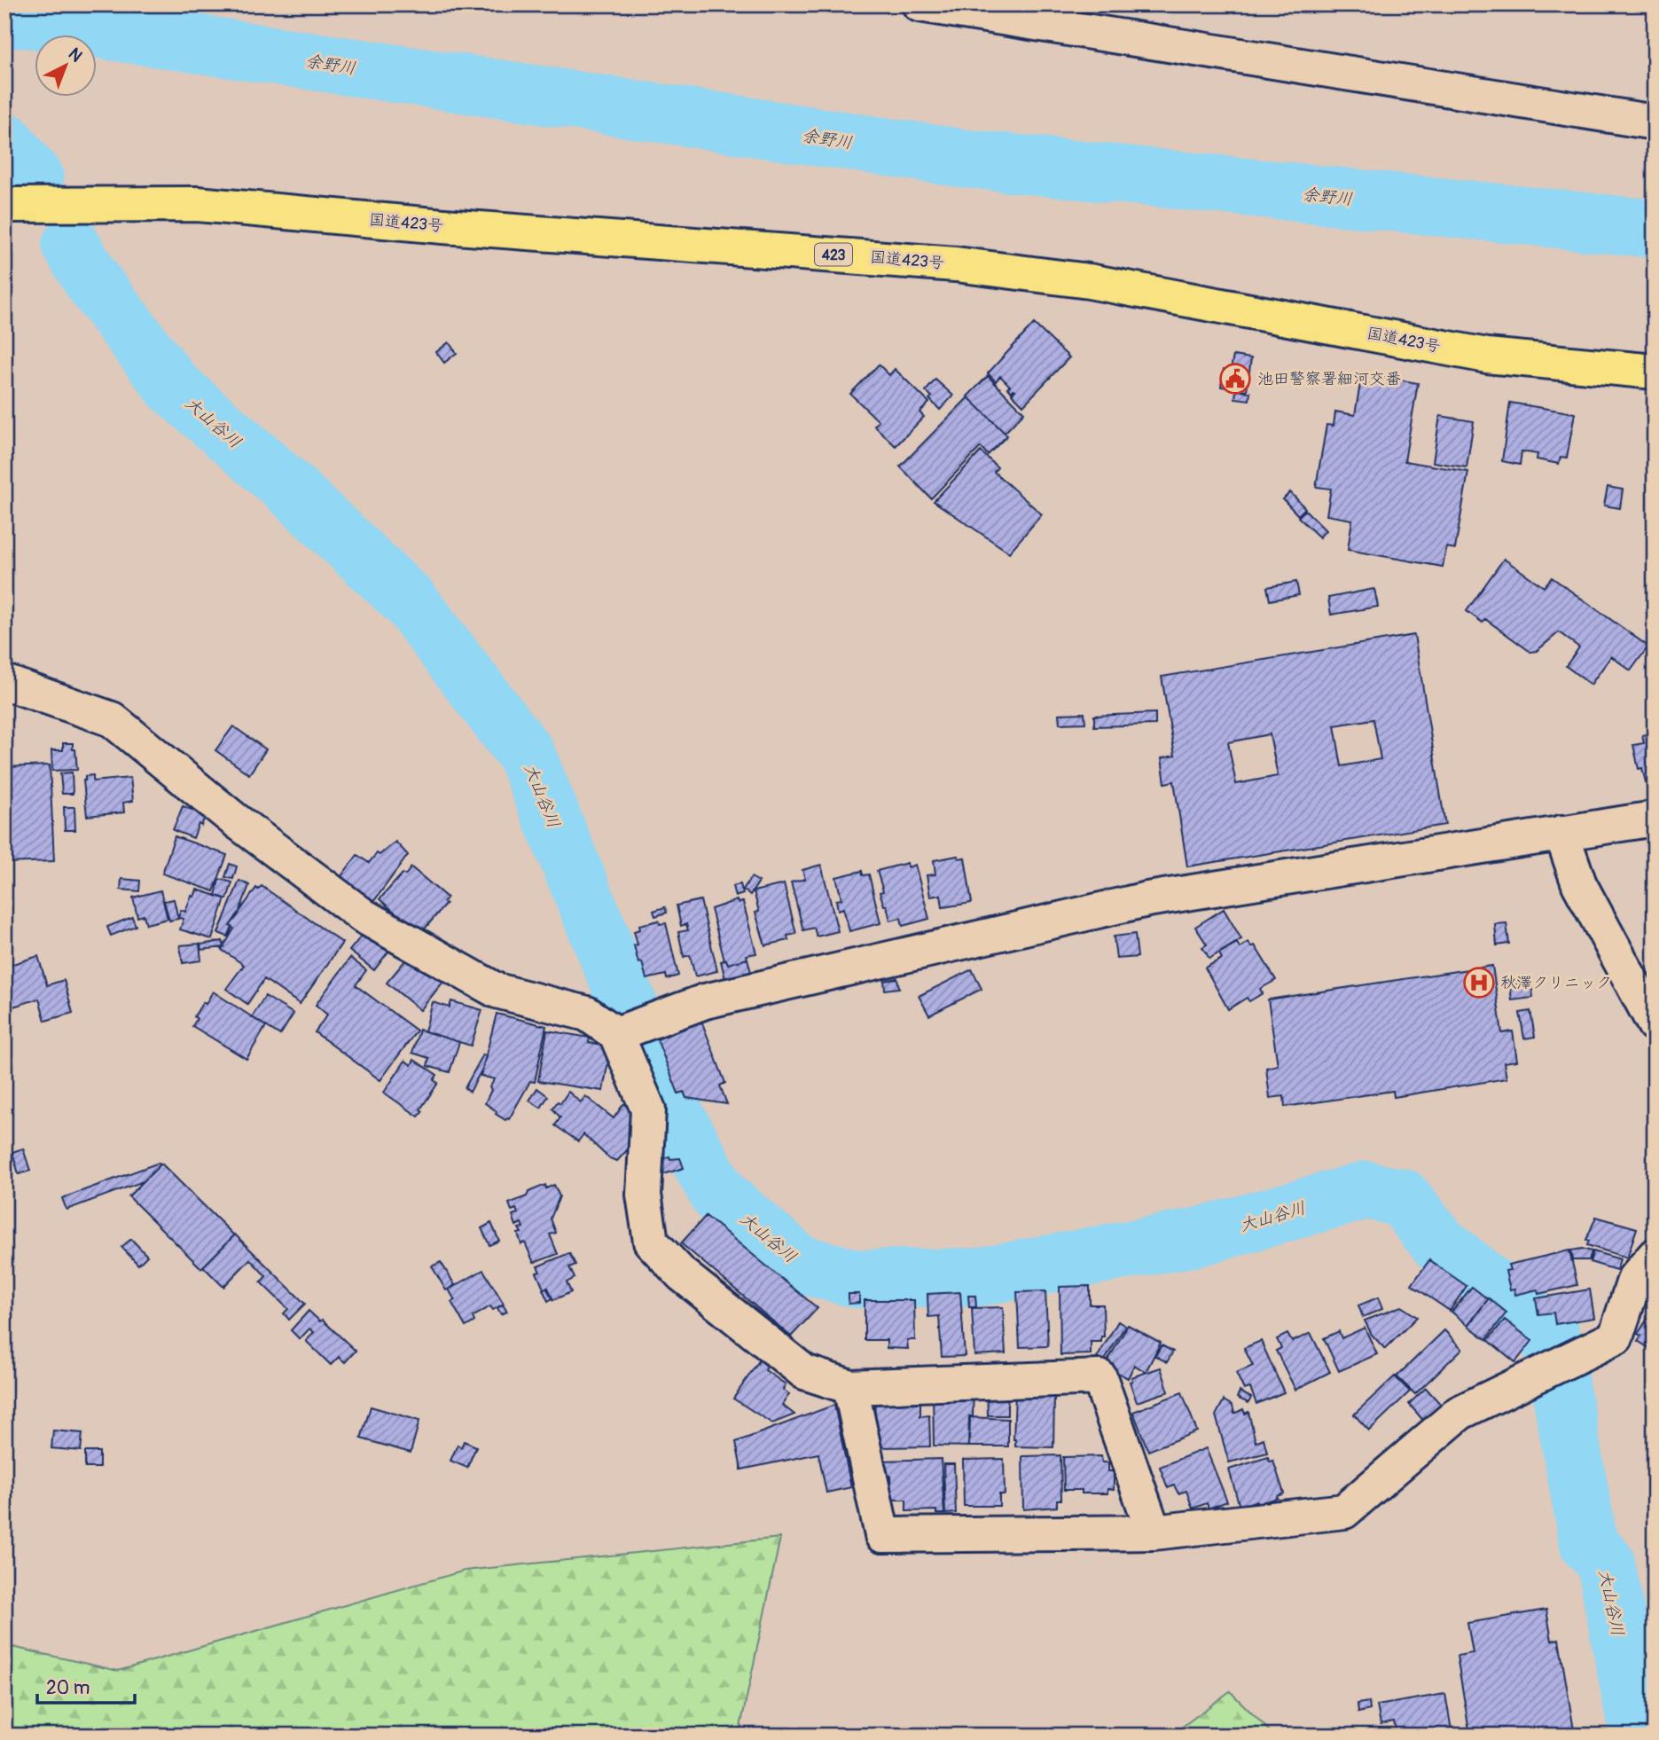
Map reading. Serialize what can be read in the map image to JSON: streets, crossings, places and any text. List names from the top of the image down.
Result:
{
  "streets": {
    "highway": ["国道423号", "423"]
  },
  "water": ["余野川", "大山谷川"],
  "places": {
    "public building": ["池田警察署細河交番"],
    "hospital": ["秋澤クリニック"]
  },
  "scale_bar": "20 m",
  "north": "top right"
}
